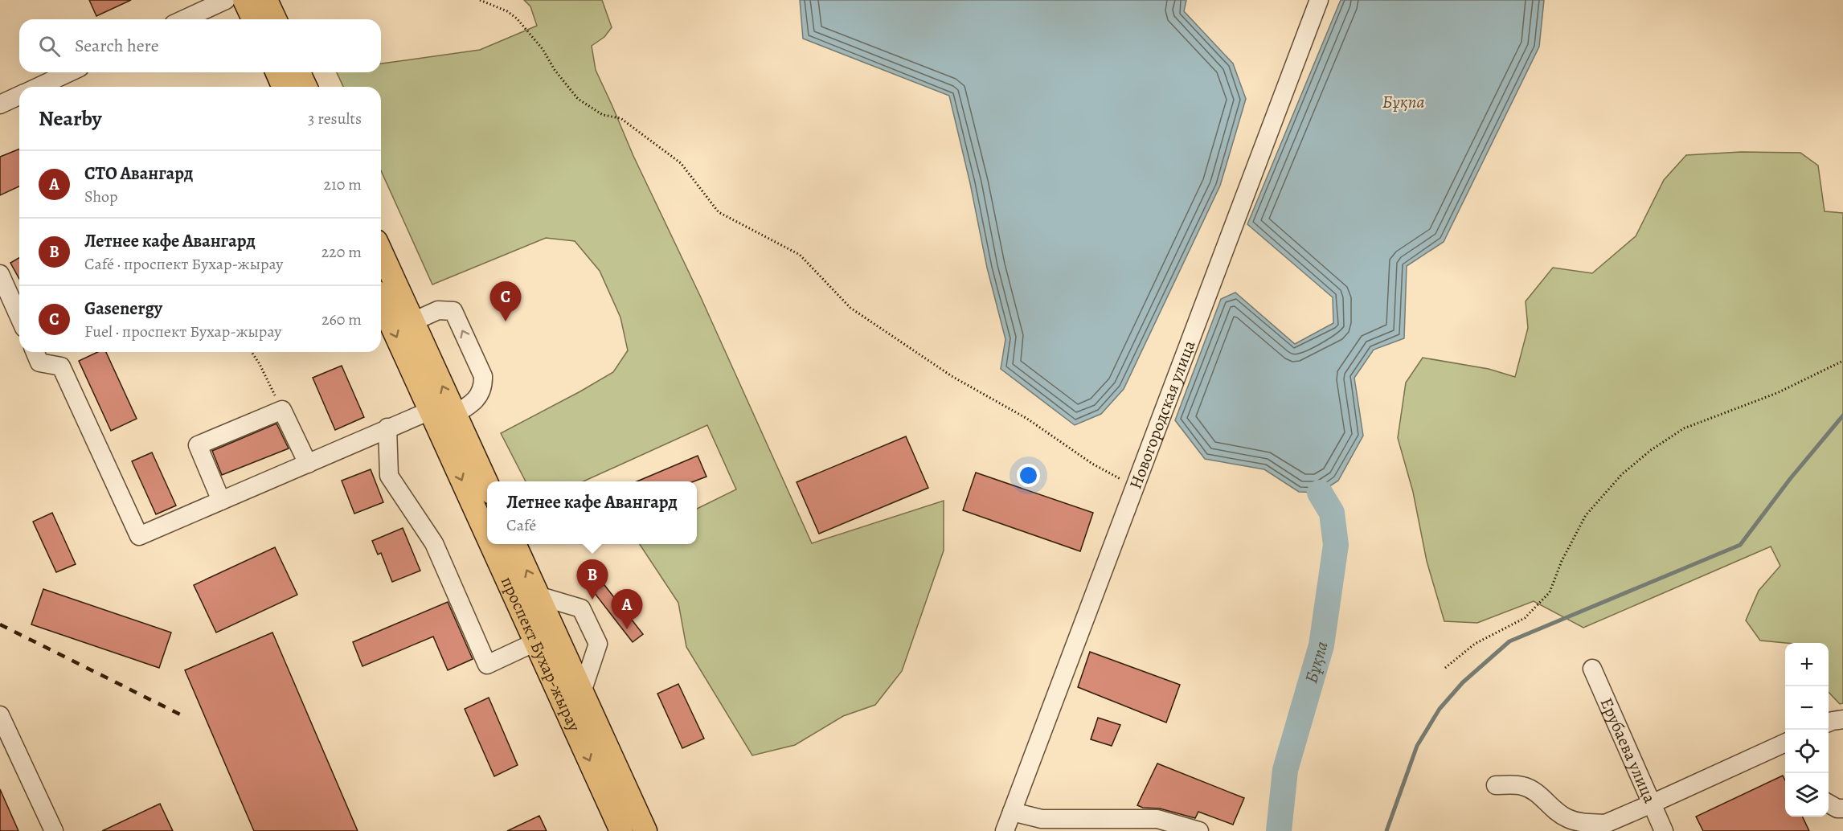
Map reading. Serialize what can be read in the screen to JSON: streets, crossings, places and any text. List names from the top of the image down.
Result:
{
  "streets": {
    "main road": ["проспект Бухар-жырау"],
    "street": ["Новогородская улица", "Ерубаева улица"]
  },
  "water": ["Бұқпа"],
  "page": {
    "search": "Search here",
    "heading": ["Nearby", "3 results"],
    "list": [
      {
        "mark": "A",
        "name": "СТО Авангард",
        "note": "Shop",
        "value": "210 m"
      },
      {
        "mark": "B",
        "name": "Летнее кафе Авангард",
        "note": "Café · проспект Бухар-жырау",
        "value": "220 m"
      },
      {
        "mark": "C",
        "name": "Gasenergy",
        "note": "Fuel · проспект Бухар-жырау",
        "value": "260 m"
      }
    ],
    "pins": ["C", "B", "A"],
    "popup": ["Летнее кафе Авангард", "Café"],
    "map_buttons": ["+", "−"]
  }
}
